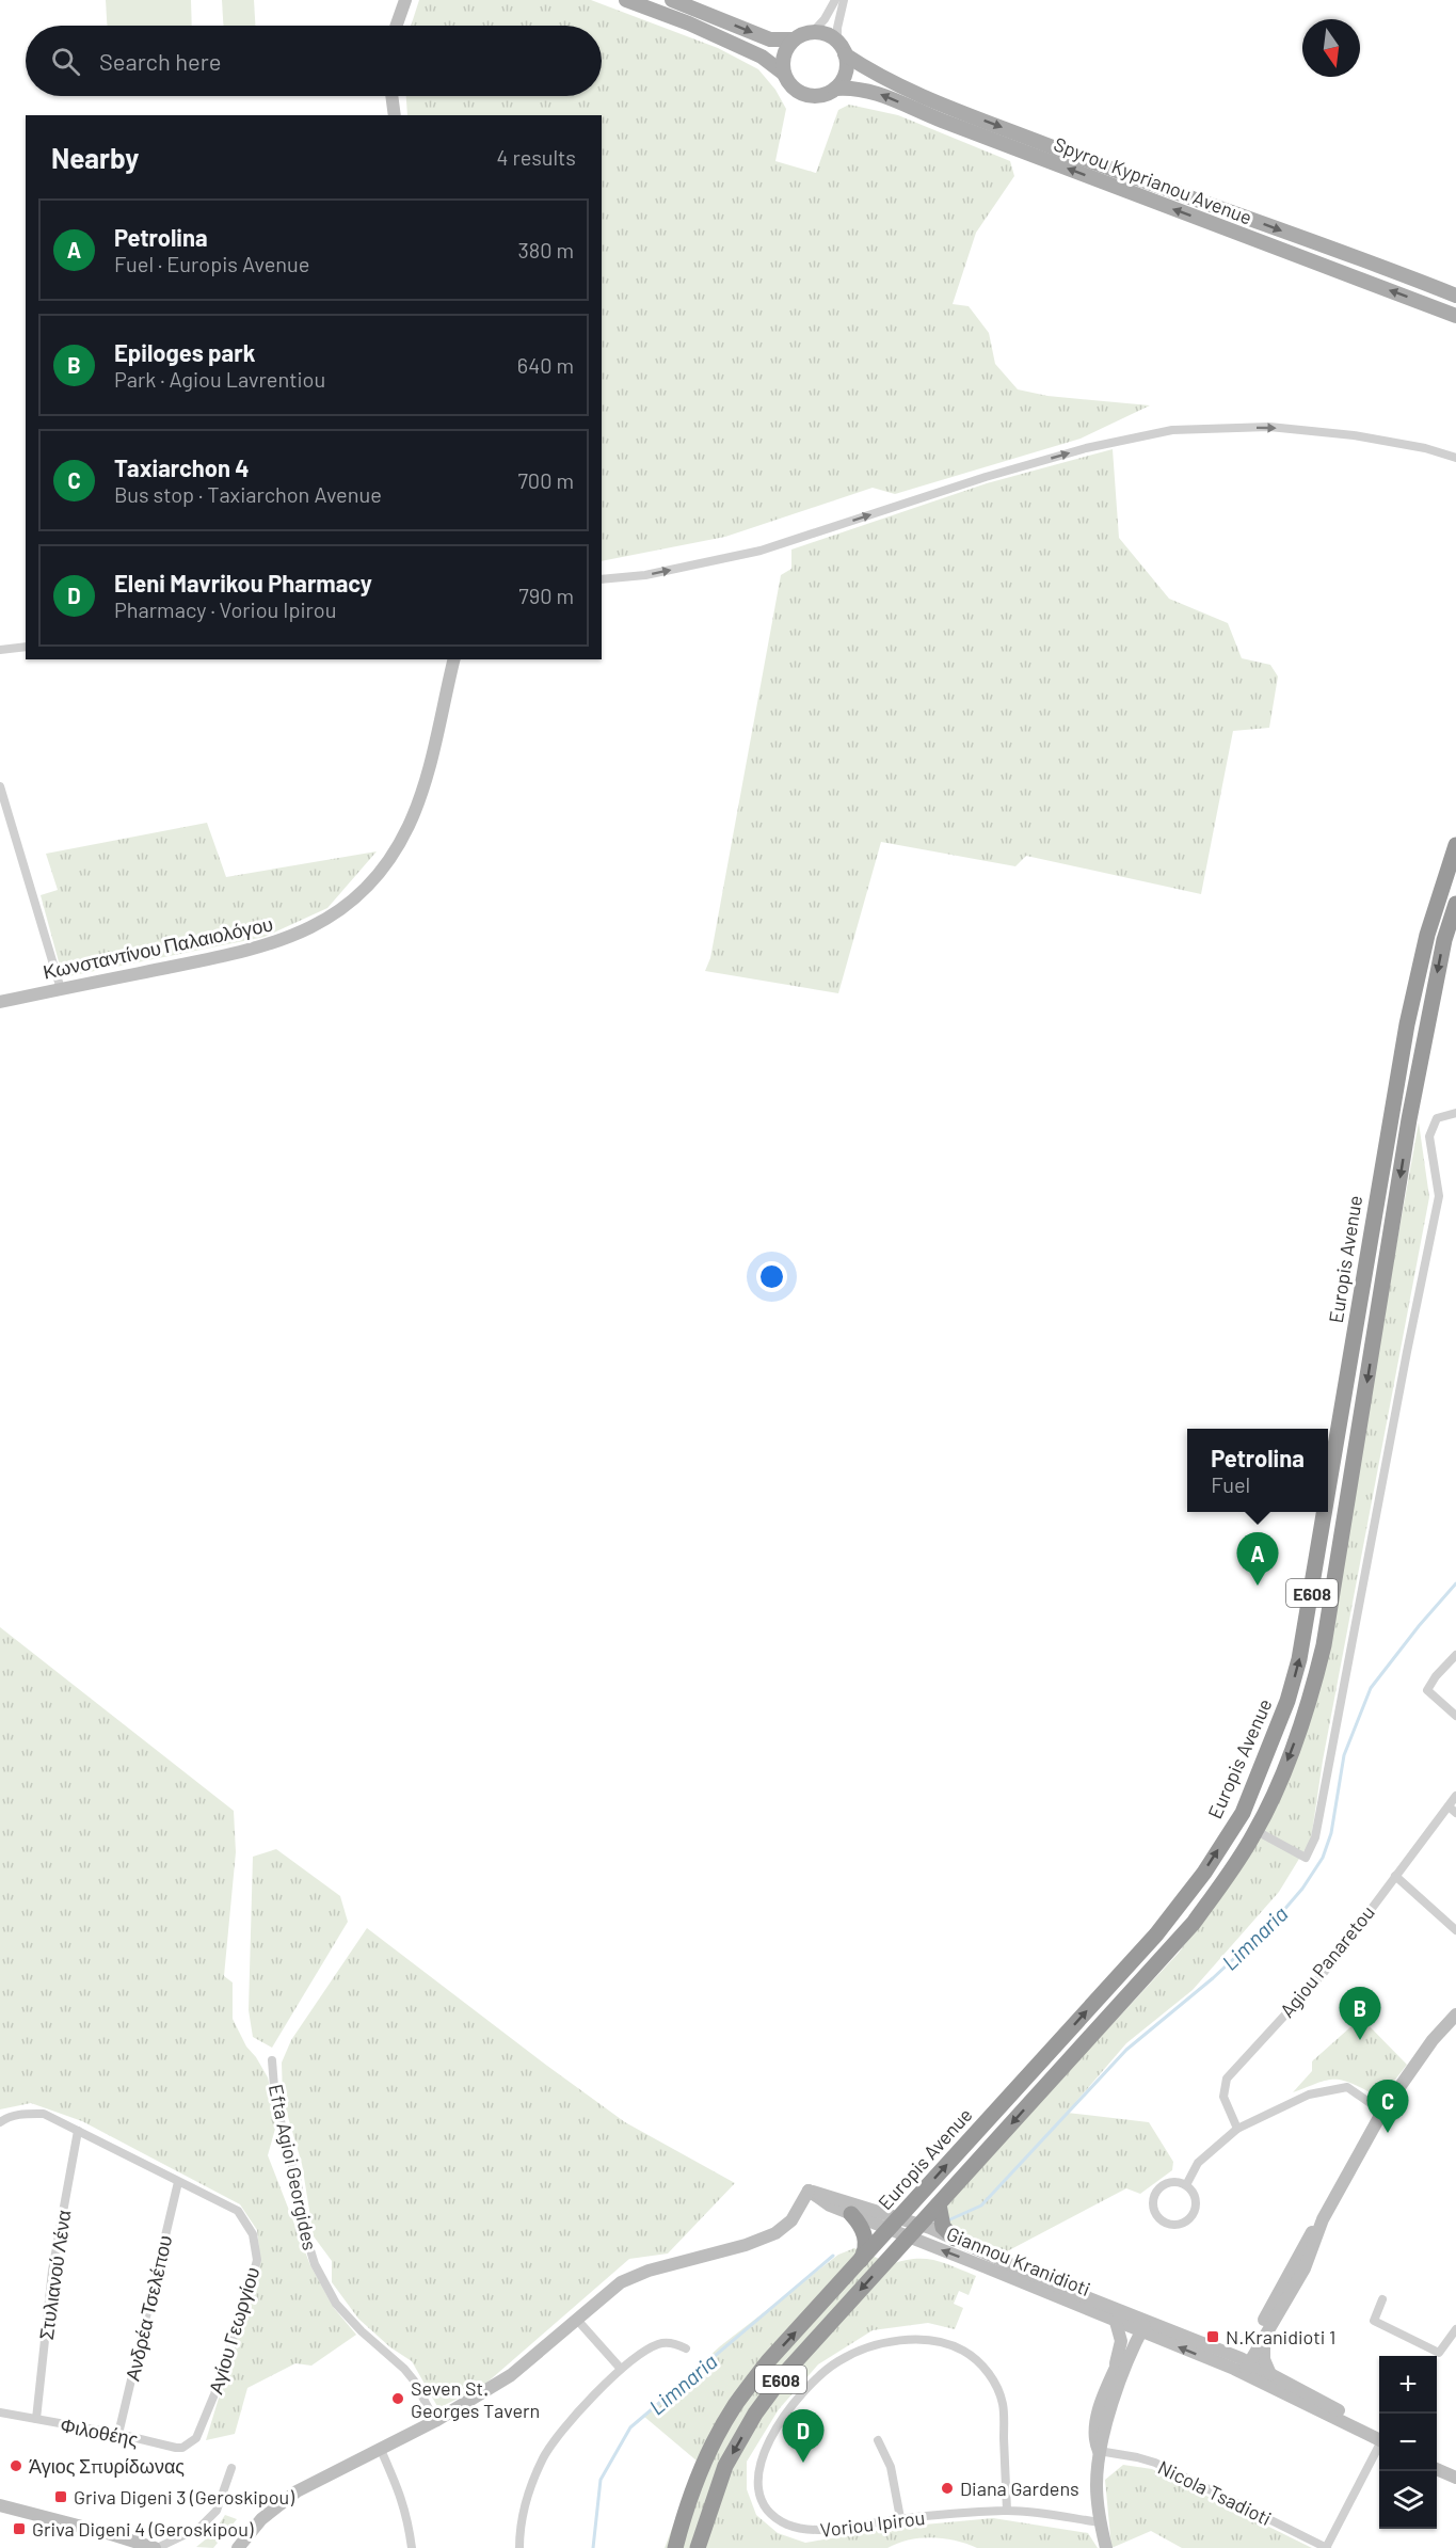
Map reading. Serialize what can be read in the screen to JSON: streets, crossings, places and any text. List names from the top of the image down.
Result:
{
  "streets": {
    "highway": ["Europis Avenue", "E608"],
    "main road": ["Spyrou Kyprianou Avenue", "Κωνσταντίνου Παλαιολόγου", "Giannou Kranidioti"],
    "street": [
      "Agiou Panaretou",
      "Efta Agioi Georgides",
      "Στυλιανού Λένα",
      "Ανδρέα Τσελέπου",
      "Αγίου Γεωργίου",
      "Φιλοθέης",
      "Nicola Tsadioti",
      "Voriou Ipirou"
    ]
  },
  "crossings": [
    ["Europis Avenue", "Giannou Kranidioti"],
    ["Στυλιανού Λένα", "Αγίου Γεωργίου"],
    ["Στυλιανού Λένα", "Φιλοθέης"],
    ["Ανδρέα Τσελέπου", "Αγίου Γεωργίου"],
    ["Ανδρέα Τσελέπου", "Φιλοθέης"],
    ["Αγίου Γεωργίου", "Φιλοθέης"]
  ],
  "water": ["Limnaria"],
  "places": {
    "transit": ["N.Kranidioti 1", "Griva Digeni 3 (Geroskipou)", "Griva Digeni 4 (Geroskipou)"],
    "other": ["Seven St. Georges Tavern", "Άγιος Σπυρίδωνας", "Diana Gardens"]
  },
  "north": "bottom",
  "page": {
    "search": "Search here",
    "heading": ["Nearby", "4 results"],
    "list": [
      {
        "mark": "A",
        "name": "Petrolina",
        "note": "Fuel · Europis Avenue",
        "value": "380 m"
      },
      {
        "mark": "B",
        "name": "Epiloges park",
        "note": "Park · Agiou Lavrentiou",
        "value": "640 m"
      },
      {
        "mark": "C",
        "name": "Taxiarchon 4",
        "note": "Bus stop · Taxiarchon Avenue",
        "value": "700 m"
      },
      {
        "mark": "D",
        "name": "Eleni Mavrikou Pharmacy",
        "note": "Pharmacy · Voriou Ipirou",
        "value": "790 m"
      }
    ],
    "popup": ["Petrolina", "Fuel"],
    "pins": [
      "A",
      "B",
      "C",
      "D"
    ],
    "map_buttons": ["+", "−"]
  }
}
